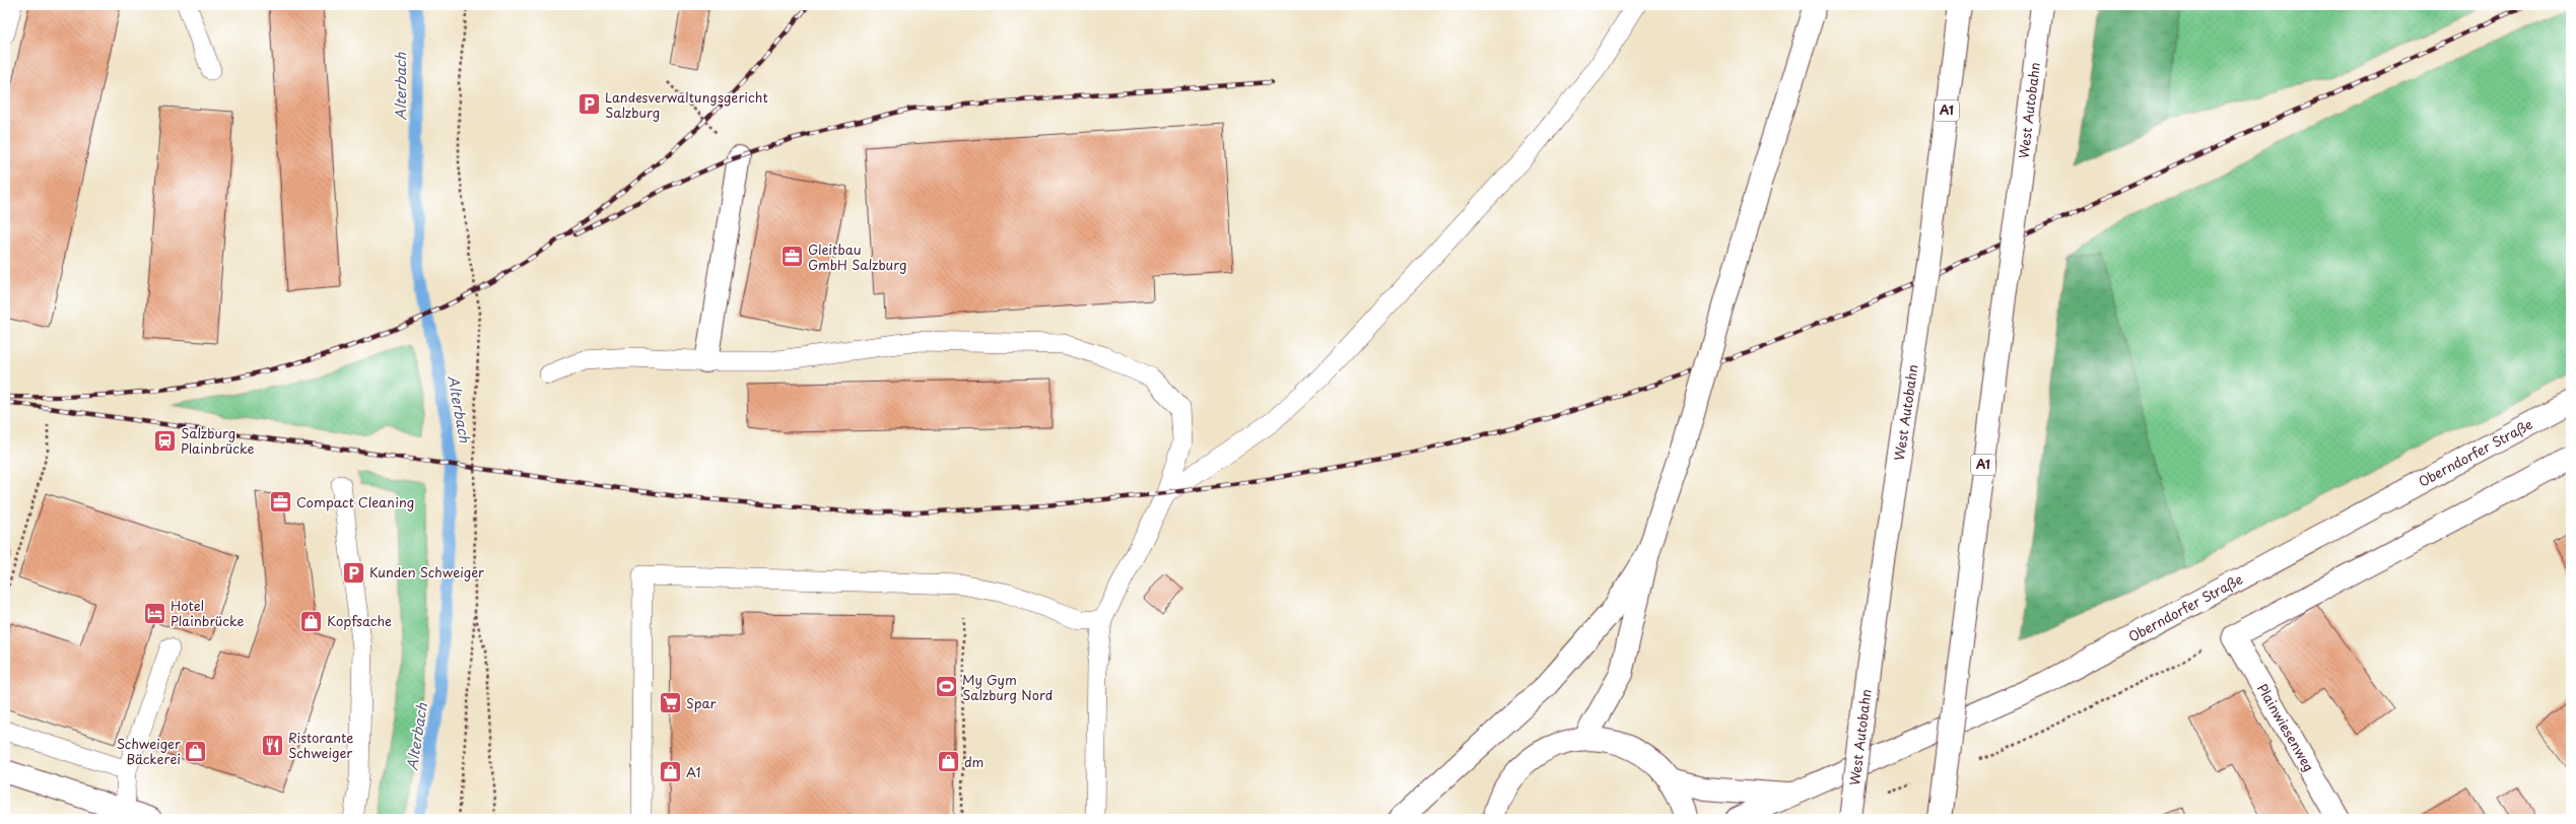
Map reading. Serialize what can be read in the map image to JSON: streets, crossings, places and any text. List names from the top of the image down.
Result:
{
  "streets": {
    "main road": [
      "West Autobahn",
      "A1",
      "Oberndorfer Straße",
      "Plainwiesenweg"
    ]
  },
  "water": ["Alterbach"],
  "places": {
    "parking": ["Landesverwaltungsgericht Salzburg", "Kunden Schweiger"],
    "office": ["Gleitbau GmbH Salzburg", "Compact Cleaning"],
    "station": ["Salzburg Plainbrücke"],
    "hotel": ["Hotel Plainbrücke"],
    "shop": [
      "Kopfsache",
      "Schweiger Bäckerei",
      "dm",
      "A1"
    ],
    "sports": ["My Gym Salzburg Nord"],
    "supermarket": ["Spar"],
    "restaurant": ["Ristorante Schweiger"]
  }
}
